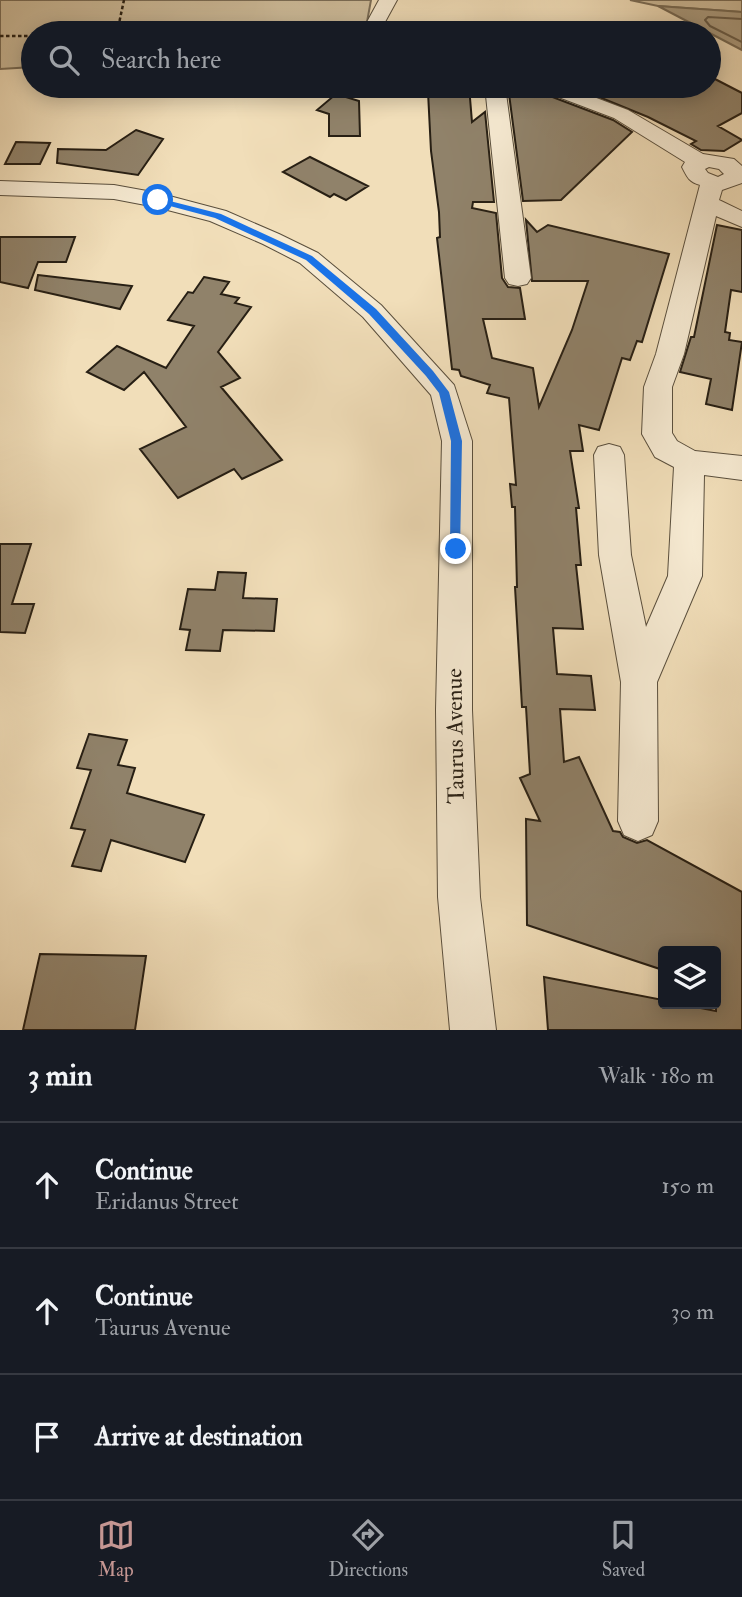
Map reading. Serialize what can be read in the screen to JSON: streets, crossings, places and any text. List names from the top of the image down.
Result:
{
  "streets": {
    "street": ["Taurus Avenue"]
  },
  "page": {
    "search": "Search here",
    "heading": ["3 min", "Walk · 180 m"],
    "list": [
      ["Continue", "Eridanus Street", "150 m"],
      ["Continue", "Taurus Avenue", "30 m"],
      "Arrive at destination"
    ],
    "nav": ["Map", "Directions", "Saved"]
  }
}
